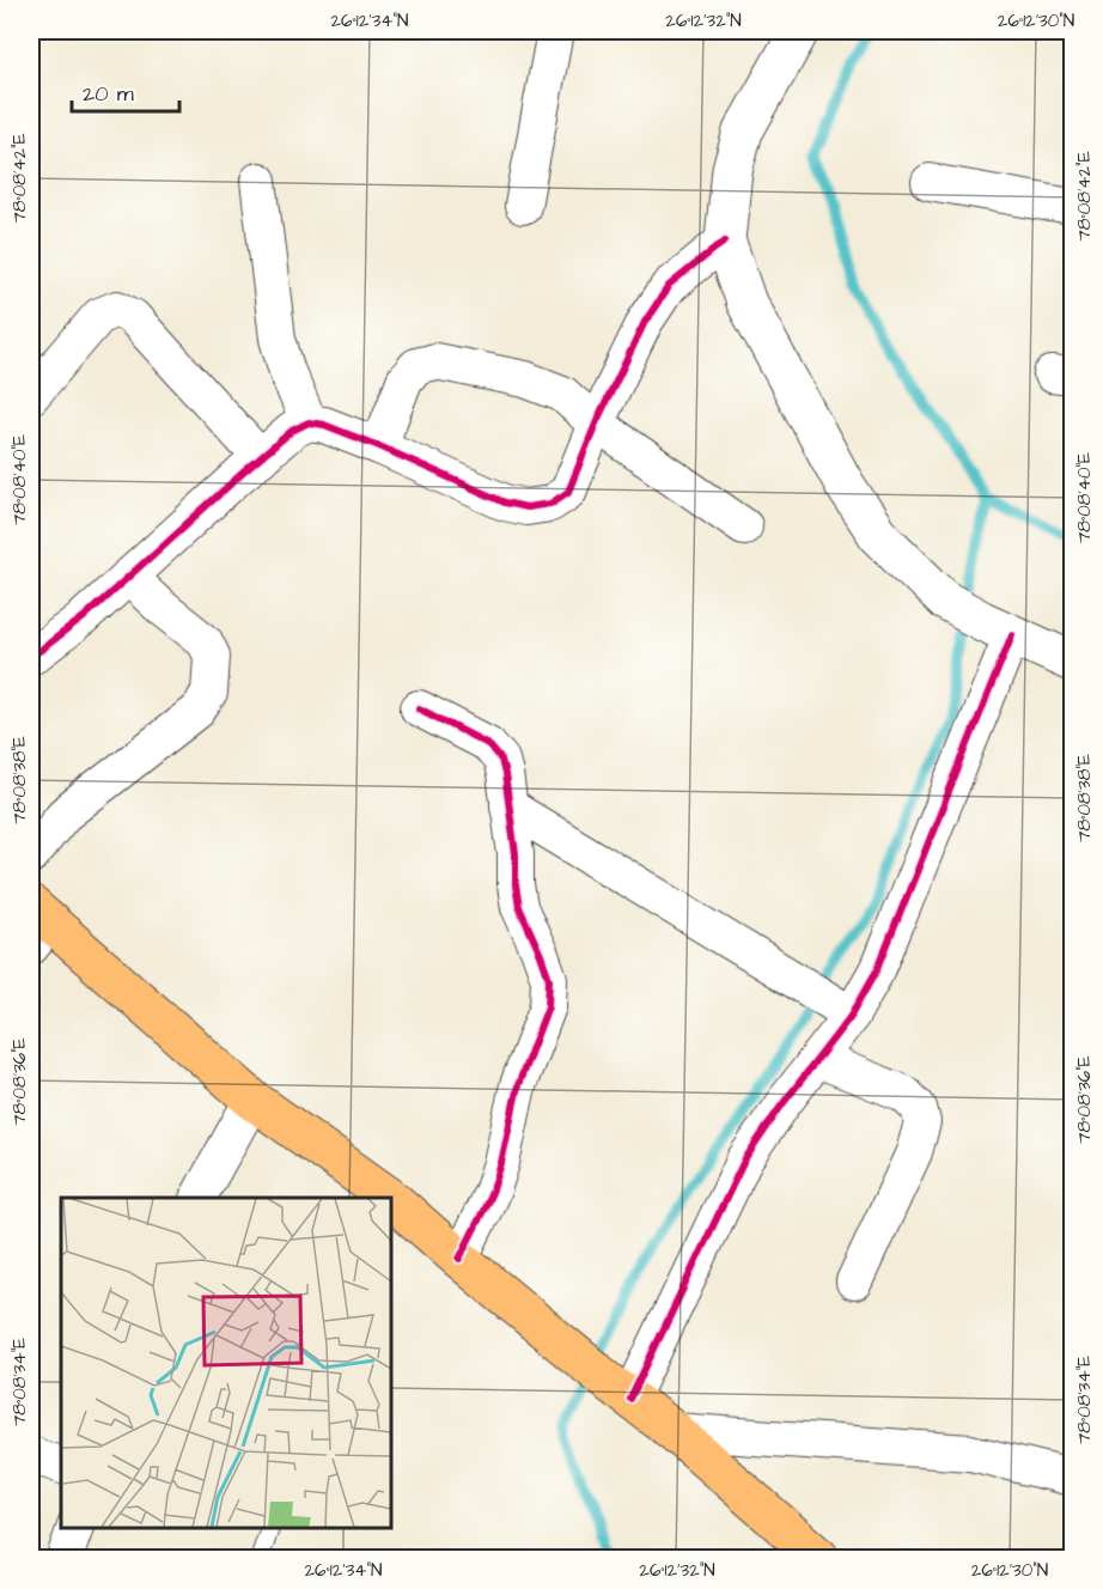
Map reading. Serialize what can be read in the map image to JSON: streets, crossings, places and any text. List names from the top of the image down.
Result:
{
  "scale_bar": "20 m",
  "coordinates": [
    "26°12'34\"N",
    "26°12'32\"N",
    "26°12'30\"N",
    "78°08'42\"E",
    "78°08'40\"E",
    "78°08'38\"E",
    "78°08'36\"E",
    "78°08'34\"E"
  ]
}
